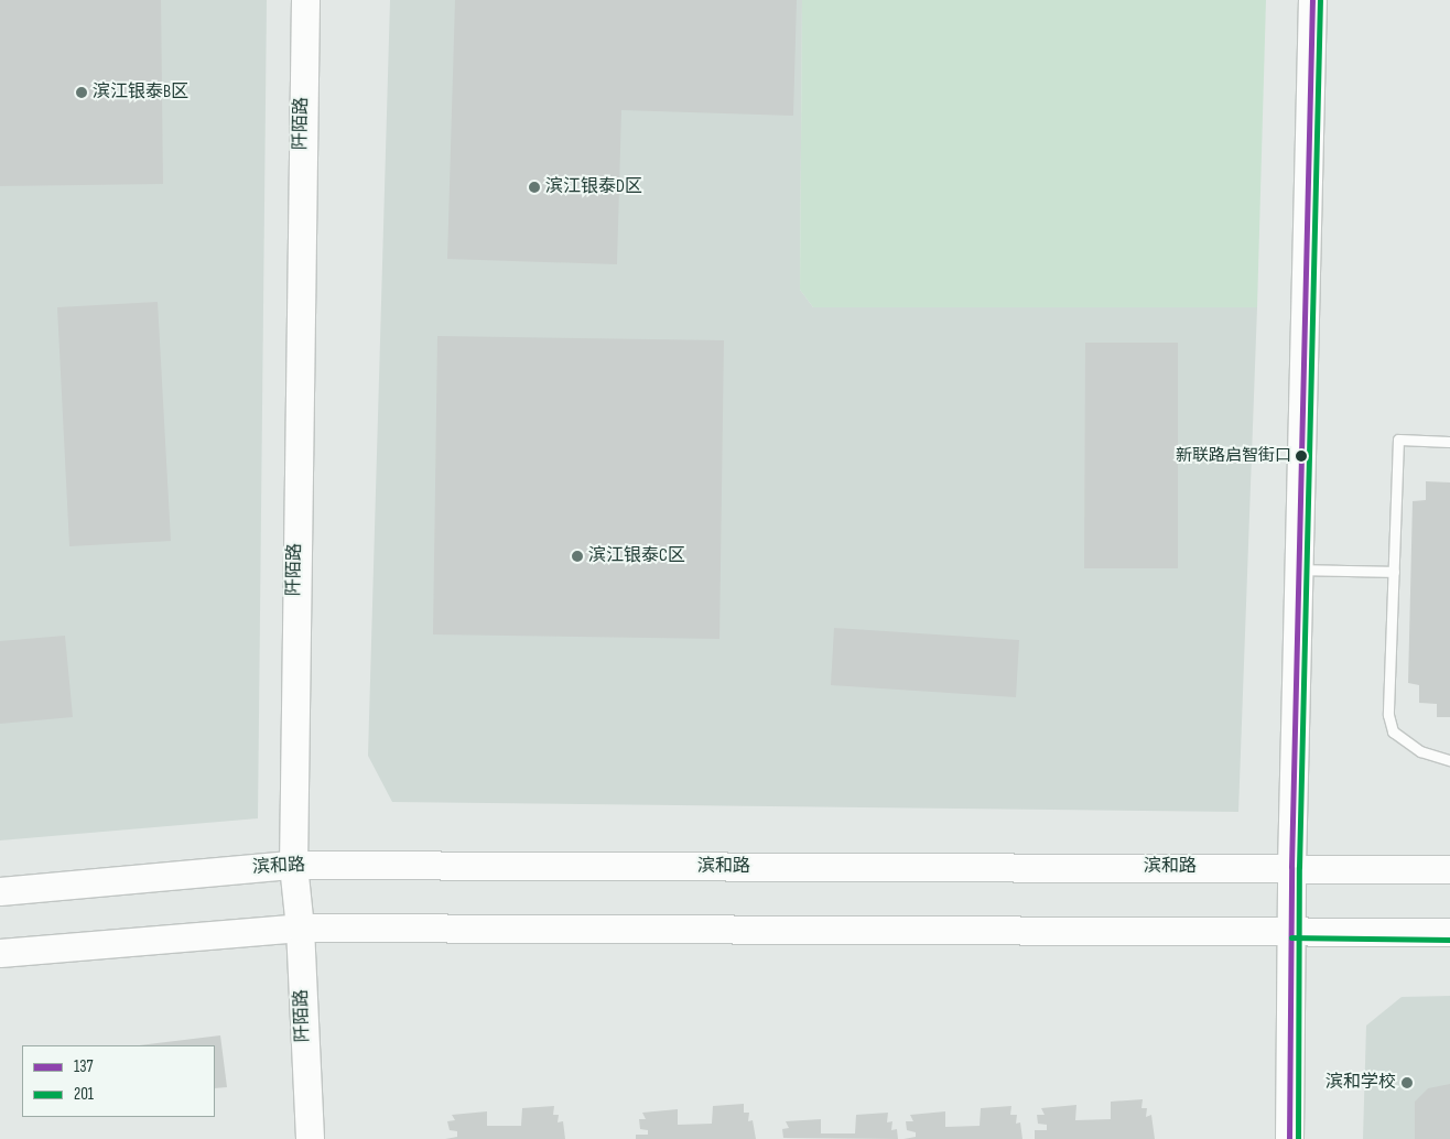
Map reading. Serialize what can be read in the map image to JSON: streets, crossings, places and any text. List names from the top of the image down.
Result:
{
  "streets": {
    "main road": ["阡陌路", "滨和路"]
  },
  "crossings": [
    ["阡陌路", "滨和路"]
  ],
  "places": [
    "滨江银泰B区",
    "滨江银泰D区",
    "新联路启智街口",
    "滨江银泰C区",
    "滨和学校"
  ],
  "lines": ["transit line 137", "transit line 201"],
  "legend": ["137", "201"]
}
